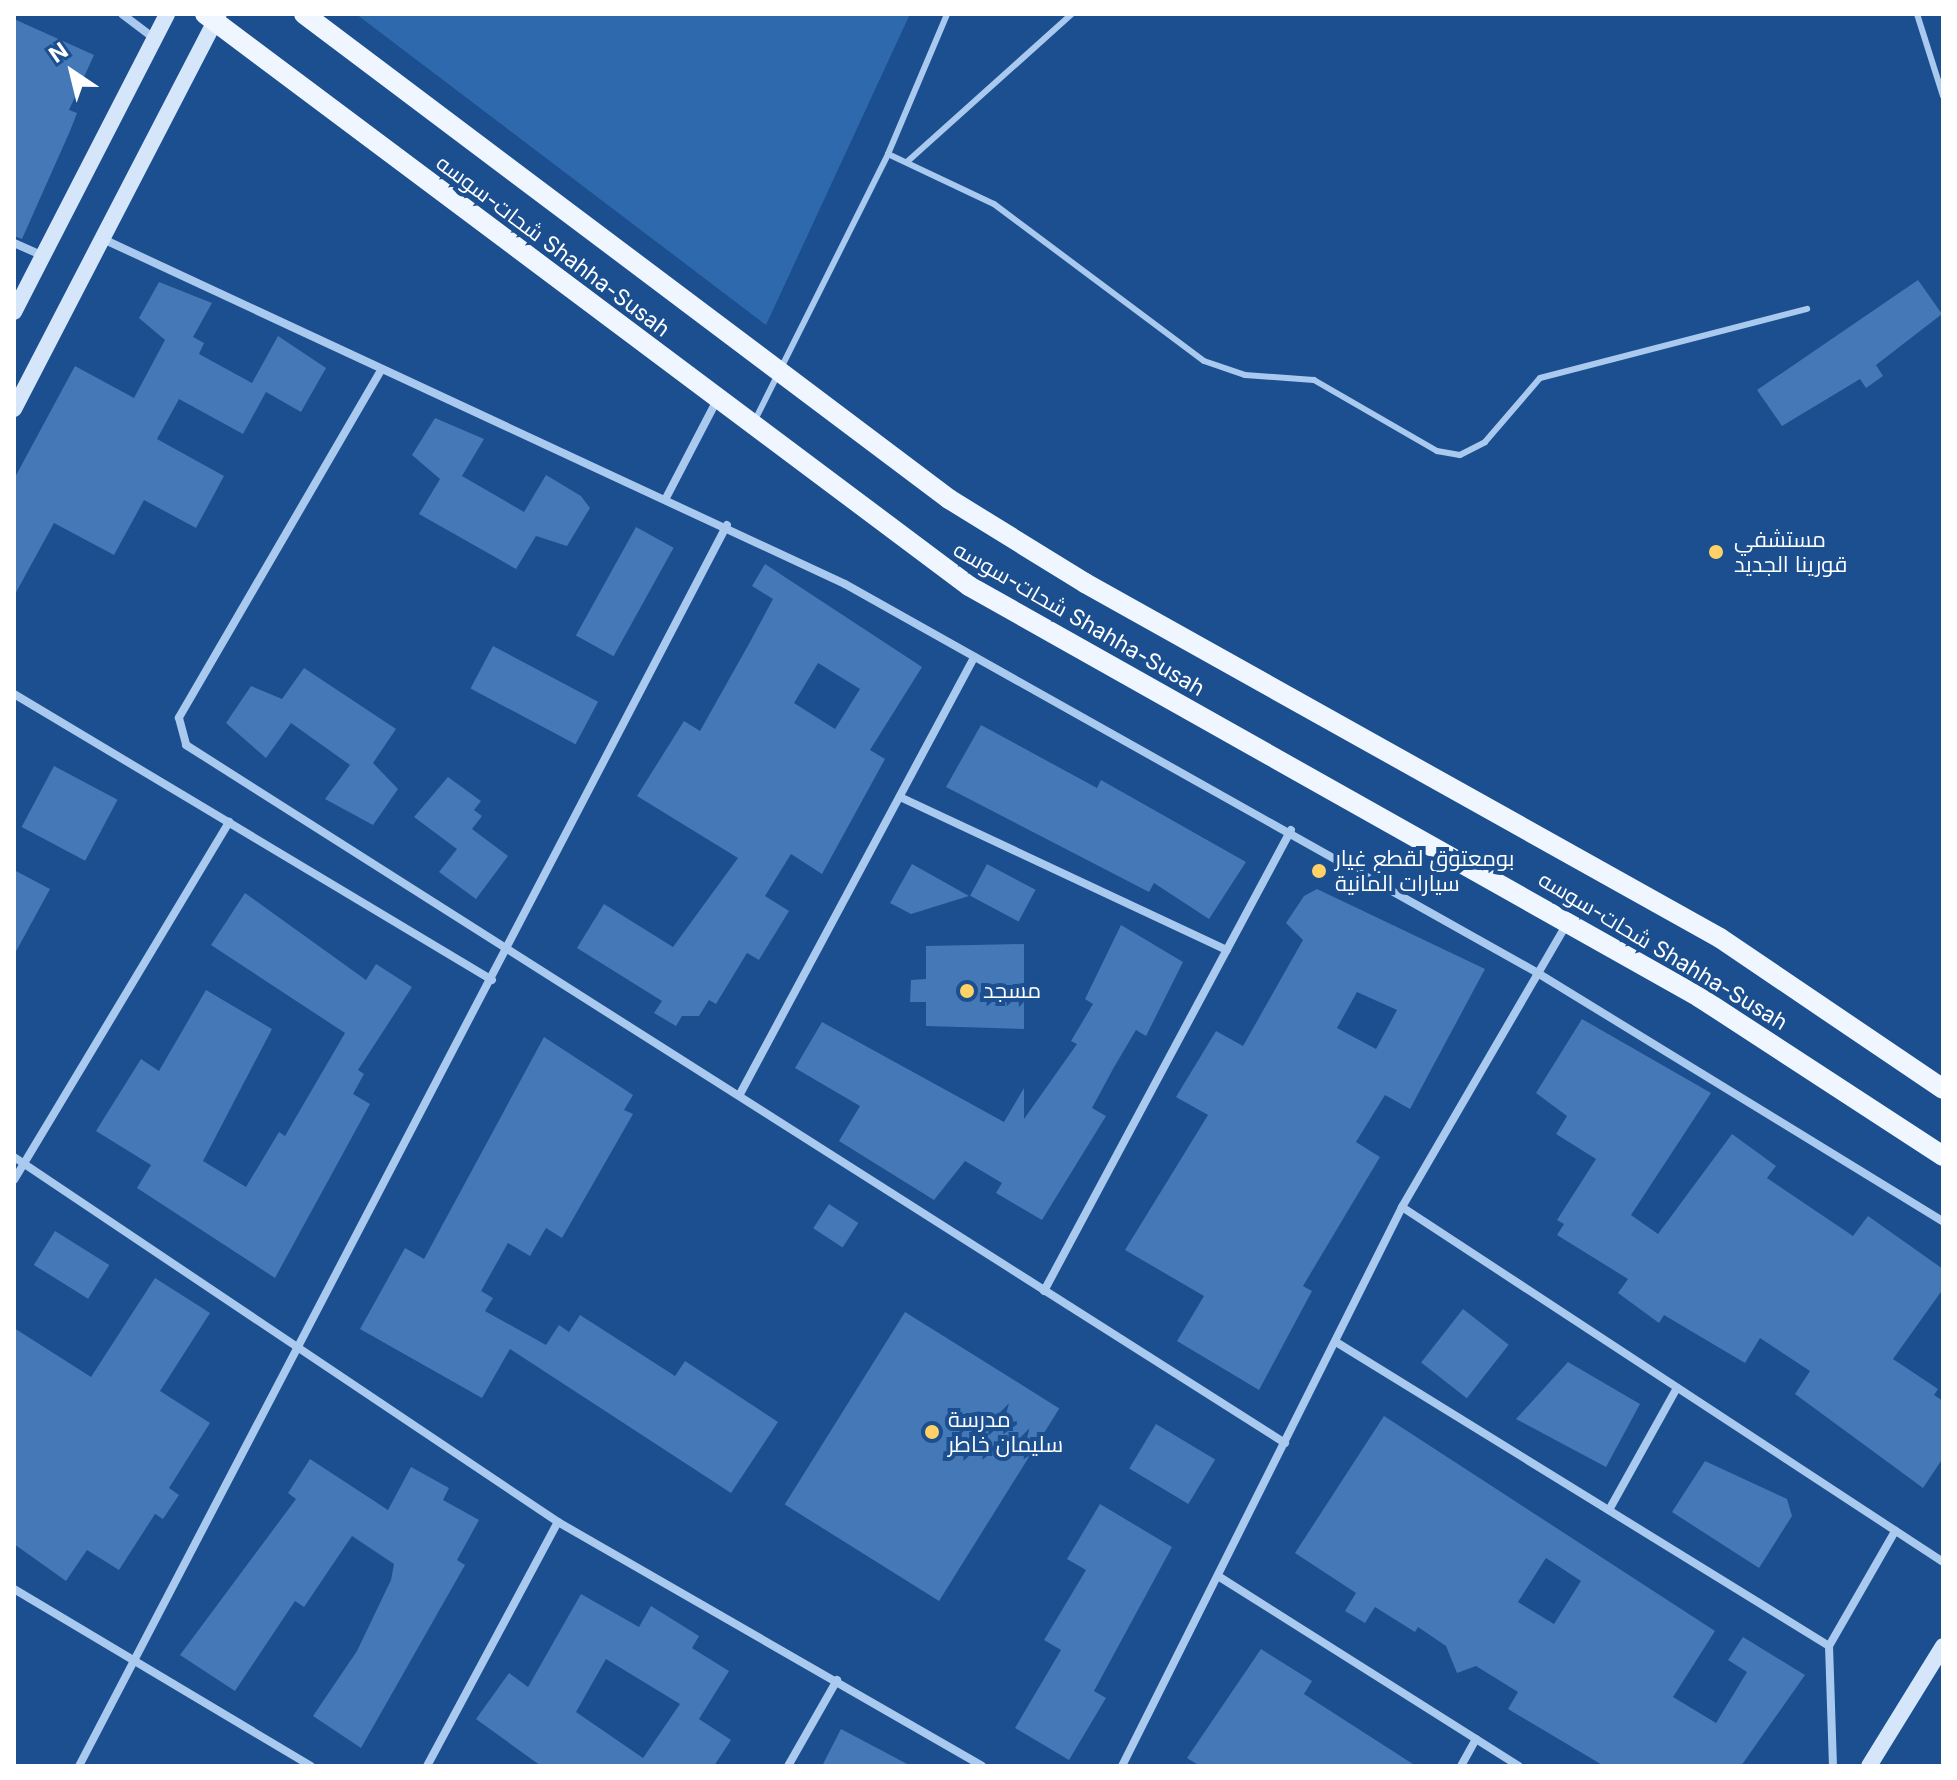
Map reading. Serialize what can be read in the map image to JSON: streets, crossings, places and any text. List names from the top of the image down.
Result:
{
  "streets": {
    "main road": ["شحات-سوسه Shahha-Susah"]
  },
  "places": [
    "مستشفي قورينا الجديد",
    "بومعتوق لقطع غيار سيارات المانية",
    "مسجد",
    "مدرسة سليمان خاطر"
  ],
  "north": "top left"
}
